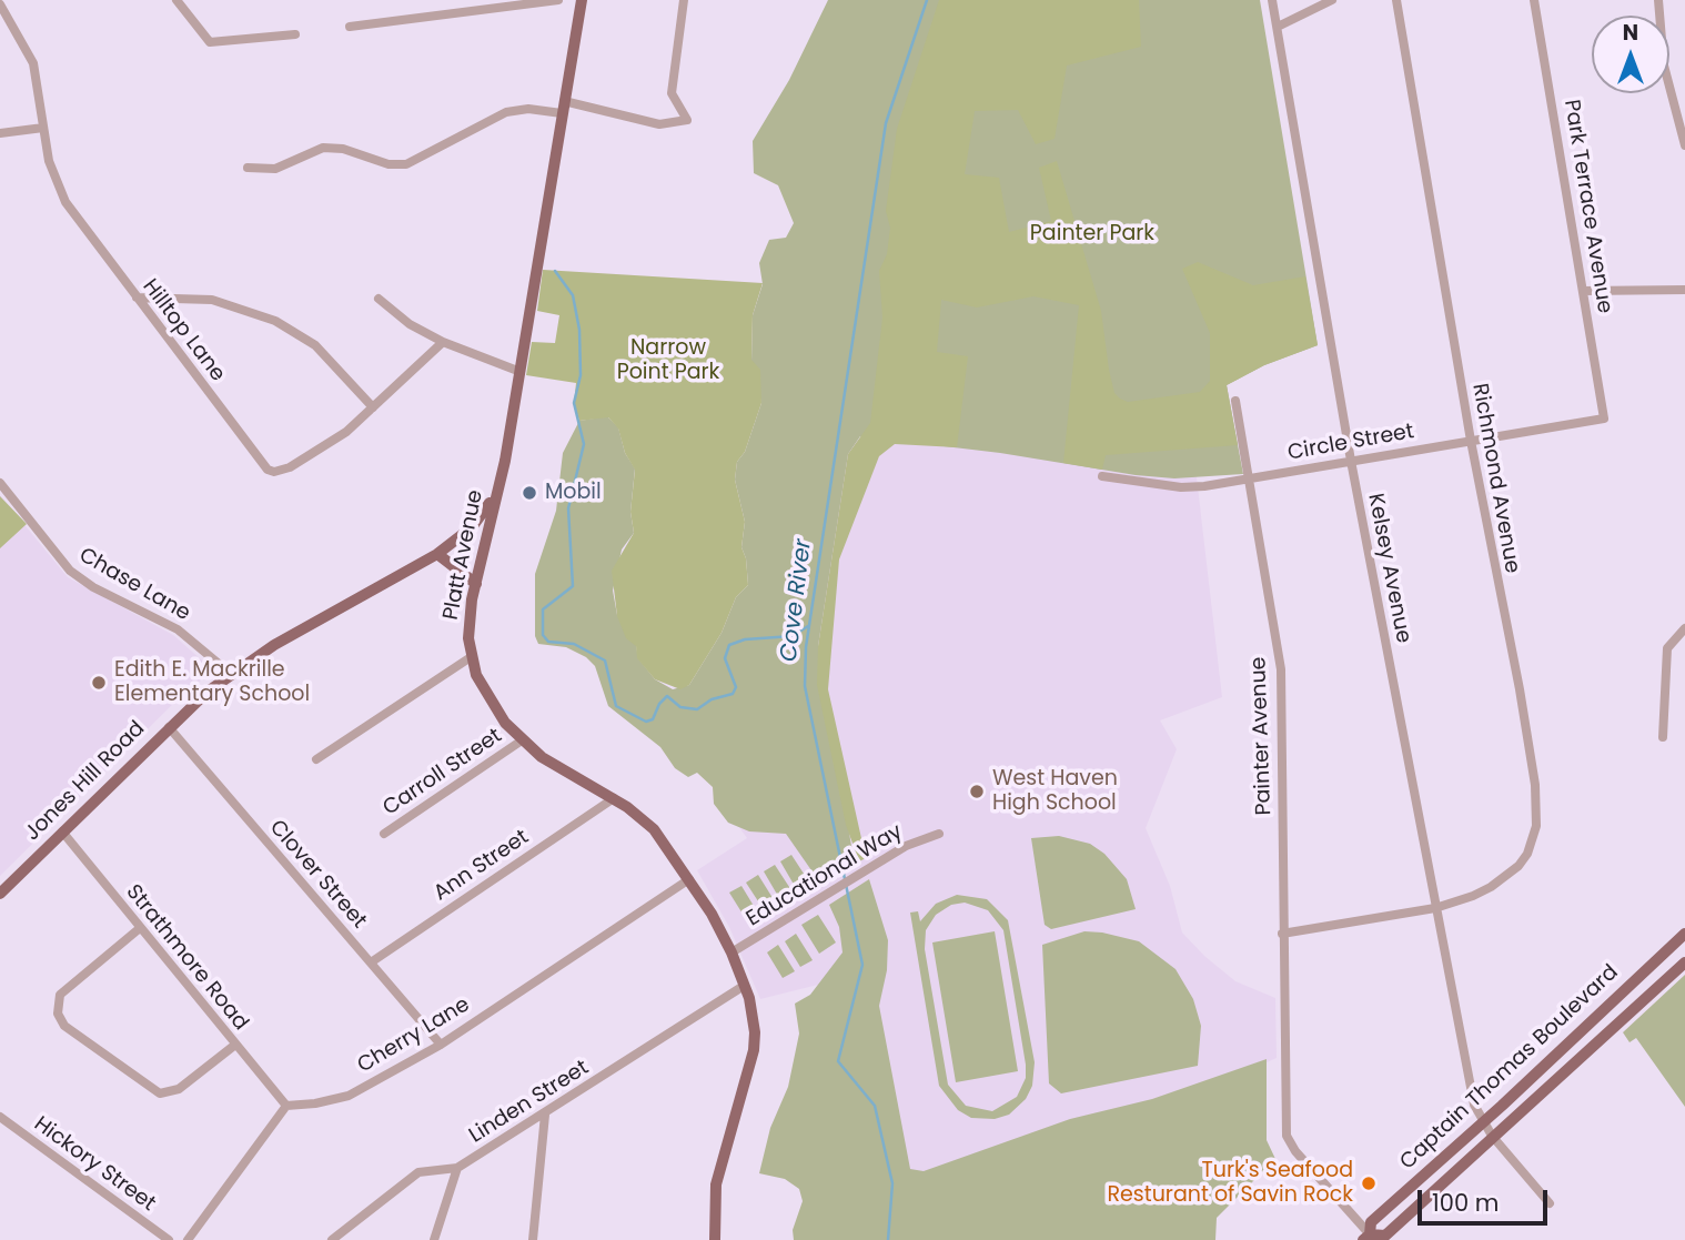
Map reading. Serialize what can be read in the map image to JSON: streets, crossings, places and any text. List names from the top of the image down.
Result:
{
  "streets": {
    "main road": ["Platt Avenue", "Jones Hill Road", "Captain Thomas Boulevard"],
    "street": [
      "Park Terrace Avenue",
      "Hilltop Lane",
      "Circle Street",
      "Richmond Avenue",
      "Kelsey Avenue",
      "Chase Lane",
      "Painter Avenue",
      "Carroll Street",
      "Ann Street",
      "Clover Street",
      "Educational Way",
      "Strathmore Road",
      "Cherry Lane",
      "Linden Street",
      "Hickory Street"
    ]
  },
  "crossings": [
    ["Park Terrace Avenue", "Circle Street"],
    ["Circle Street", "Richmond Avenue"],
    ["Circle Street", "Kelsey Avenue"],
    ["Circle Street", "Painter Avenue"],
    ["Richmond Avenue", "Kelsey Avenue"],
    ["Richmond Avenue", "Painter Avenue"],
    ["Platt Avenue", "Carroll Street"],
    ["Platt Avenue", "Jones Hill Road"],
    ["Platt Avenue", "Ann Street"],
    ["Platt Avenue", "Educational Way"],
    ["Platt Avenue", "Cherry Lane"],
    ["Platt Avenue", "Linden Street"],
    ["Kelsey Avenue", "Captain Thomas Boulevard"],
    ["Chase Lane", "Jones Hill Road"],
    ["Painter Avenue", "Captain Thomas Boulevard"],
    ["Jones Hill Road", "Clover Street"],
    ["Jones Hill Road", "Strathmore Road"],
    ["Ann Street", "Clover Street"],
    ["Clover Street", "Cherry Lane"],
    ["Strathmore Road", "Cherry Lane"]
  ],
  "water": ["Cove River"],
  "parks": ["Painter Park", "Narrow Point Park"],
  "places": [
    "Mobil",
    "Edith E. Mackrille Elementary School",
    "West Haven High School",
    "Turk's Seafood Resturant of Savin Rock"
  ],
  "scale_bar": "100 m",
  "north": "top"
}
